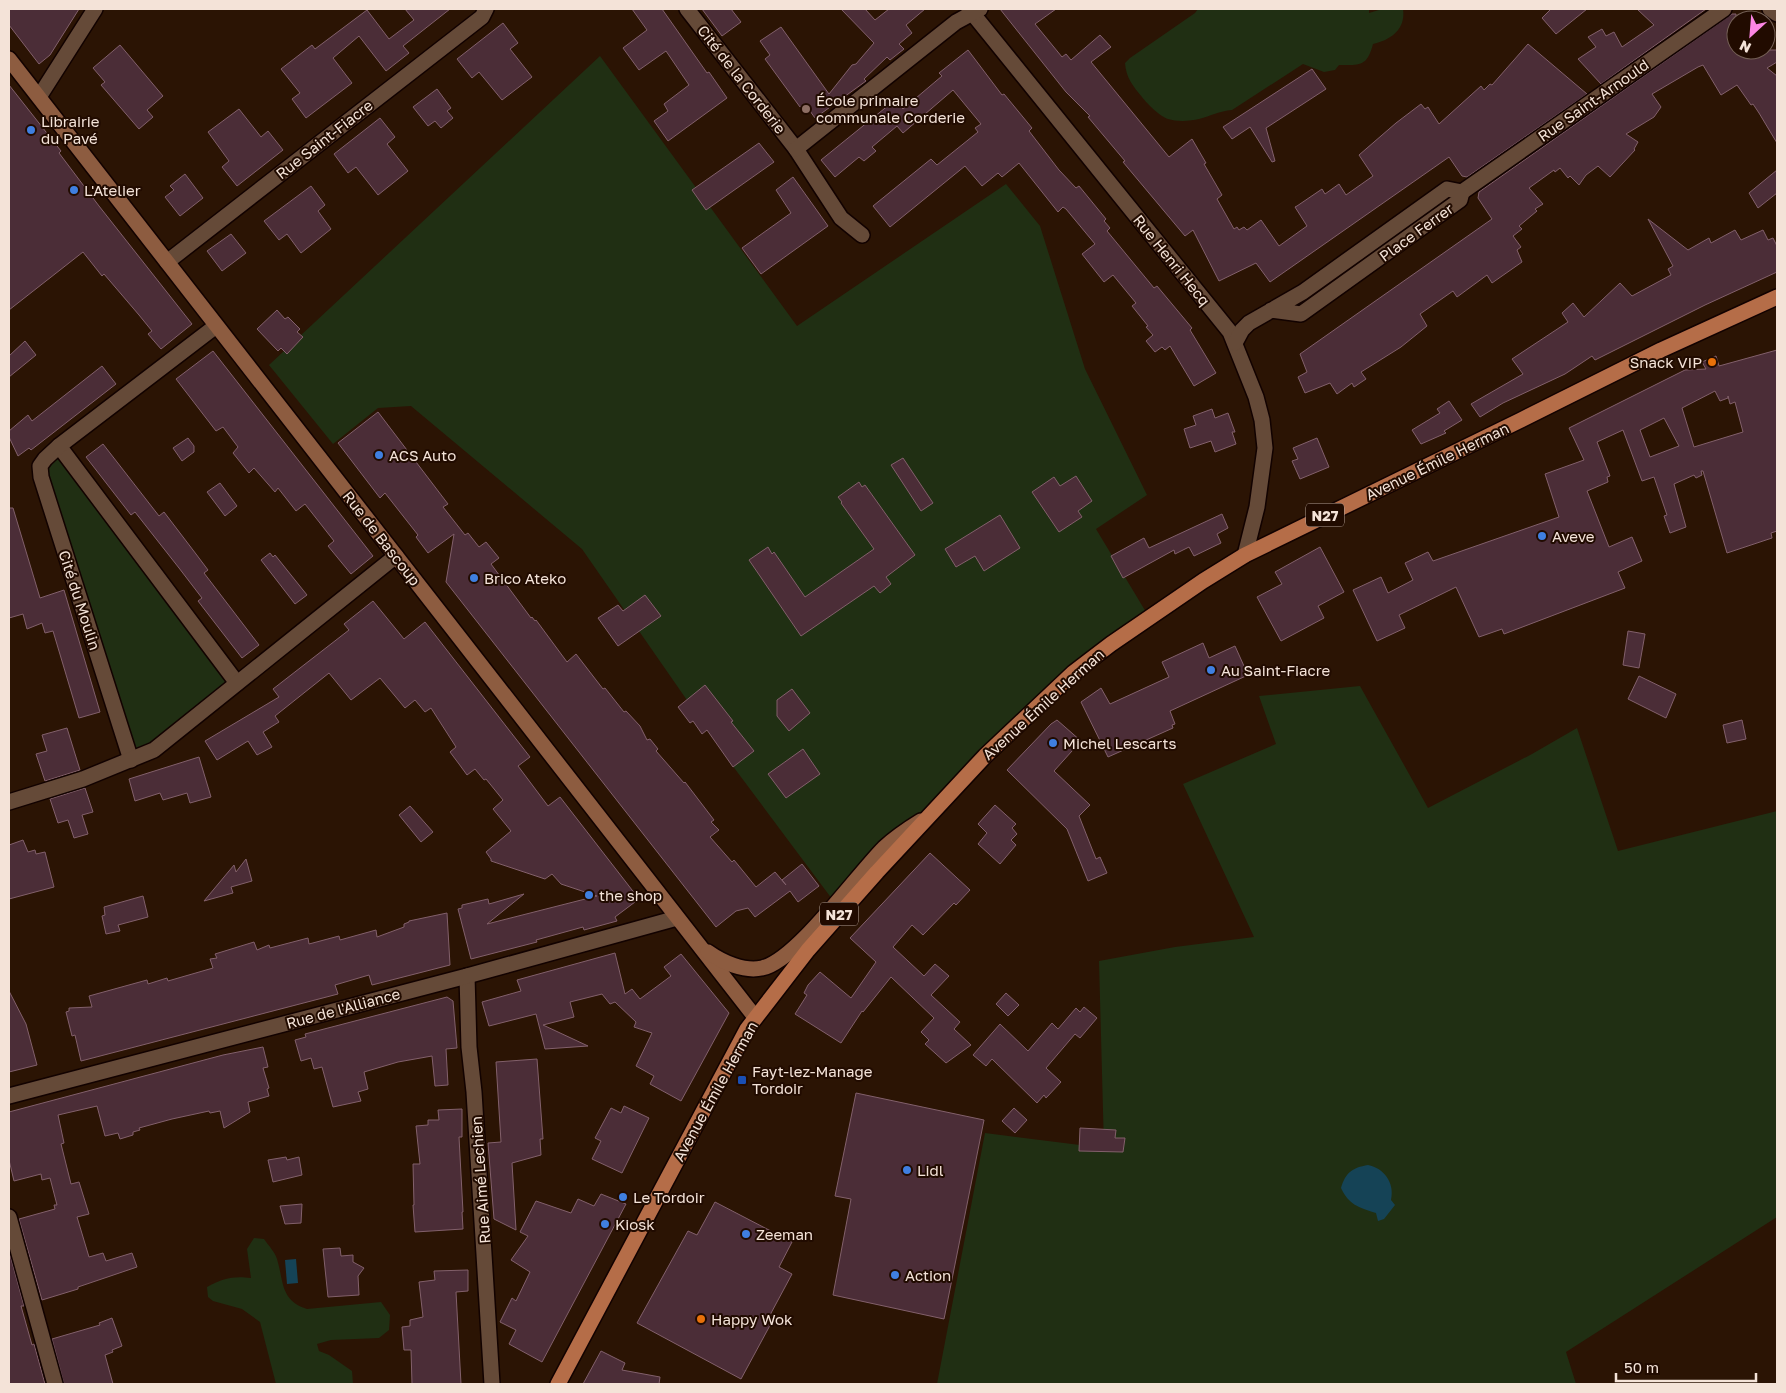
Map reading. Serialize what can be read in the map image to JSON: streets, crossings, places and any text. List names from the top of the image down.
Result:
{
  "streets": {
    "main road": ["Avenue Émile Herman", "N27", "Rue de Bascoup"],
    "street": [
      "Cité de la Corderie",
      "Rue Saint-Arnould",
      "Rue Saint-Fiacre",
      "Place Ferrer",
      "Rue Henri Hecq",
      "Cité du Moulin",
      "Rue de l'Alliance",
      "Rue Aimé Lechien"
    ]
  },
  "crossings": [
    ["Cité de la Corderie", "Rue Henri Hecq"],
    ["Rue Saint-Arnould", "Place Ferrer"],
    ["Rue Saint-Fiacre", "Rue de Bascoup"],
    ["Rue Henri Hecq", "Avenue Émile Herman"],
    ["Avenue Émile Herman", "Rue de Bascoup"],
    ["Rue de Bascoup", "Cité du Moulin"],
    ["Rue de Bascoup", "Rue de l'Alliance"],
    ["Rue de l'Alliance", "Rue Aimé Lechien"]
  ],
  "places": {
    "other": [
      "École primaire communale Corderie",
      "Librairie du Pavé",
      "L'Atelier",
      "Snack VIP",
      "ACS Auto",
      "Aveve",
      "Brico Ateko",
      "Au Saint-Fiacre",
      "Michel Lescarts",
      "the shop",
      "Lidl",
      "Le Tordoir",
      "Kiosk",
      "Zeeman",
      "Action",
      "Happy Wok"
    ],
    "transit": ["Fayt-lez-Manage Tordoir"]
  },
  "scale_bar": "50 m",
  "north": "bottom left"
}
